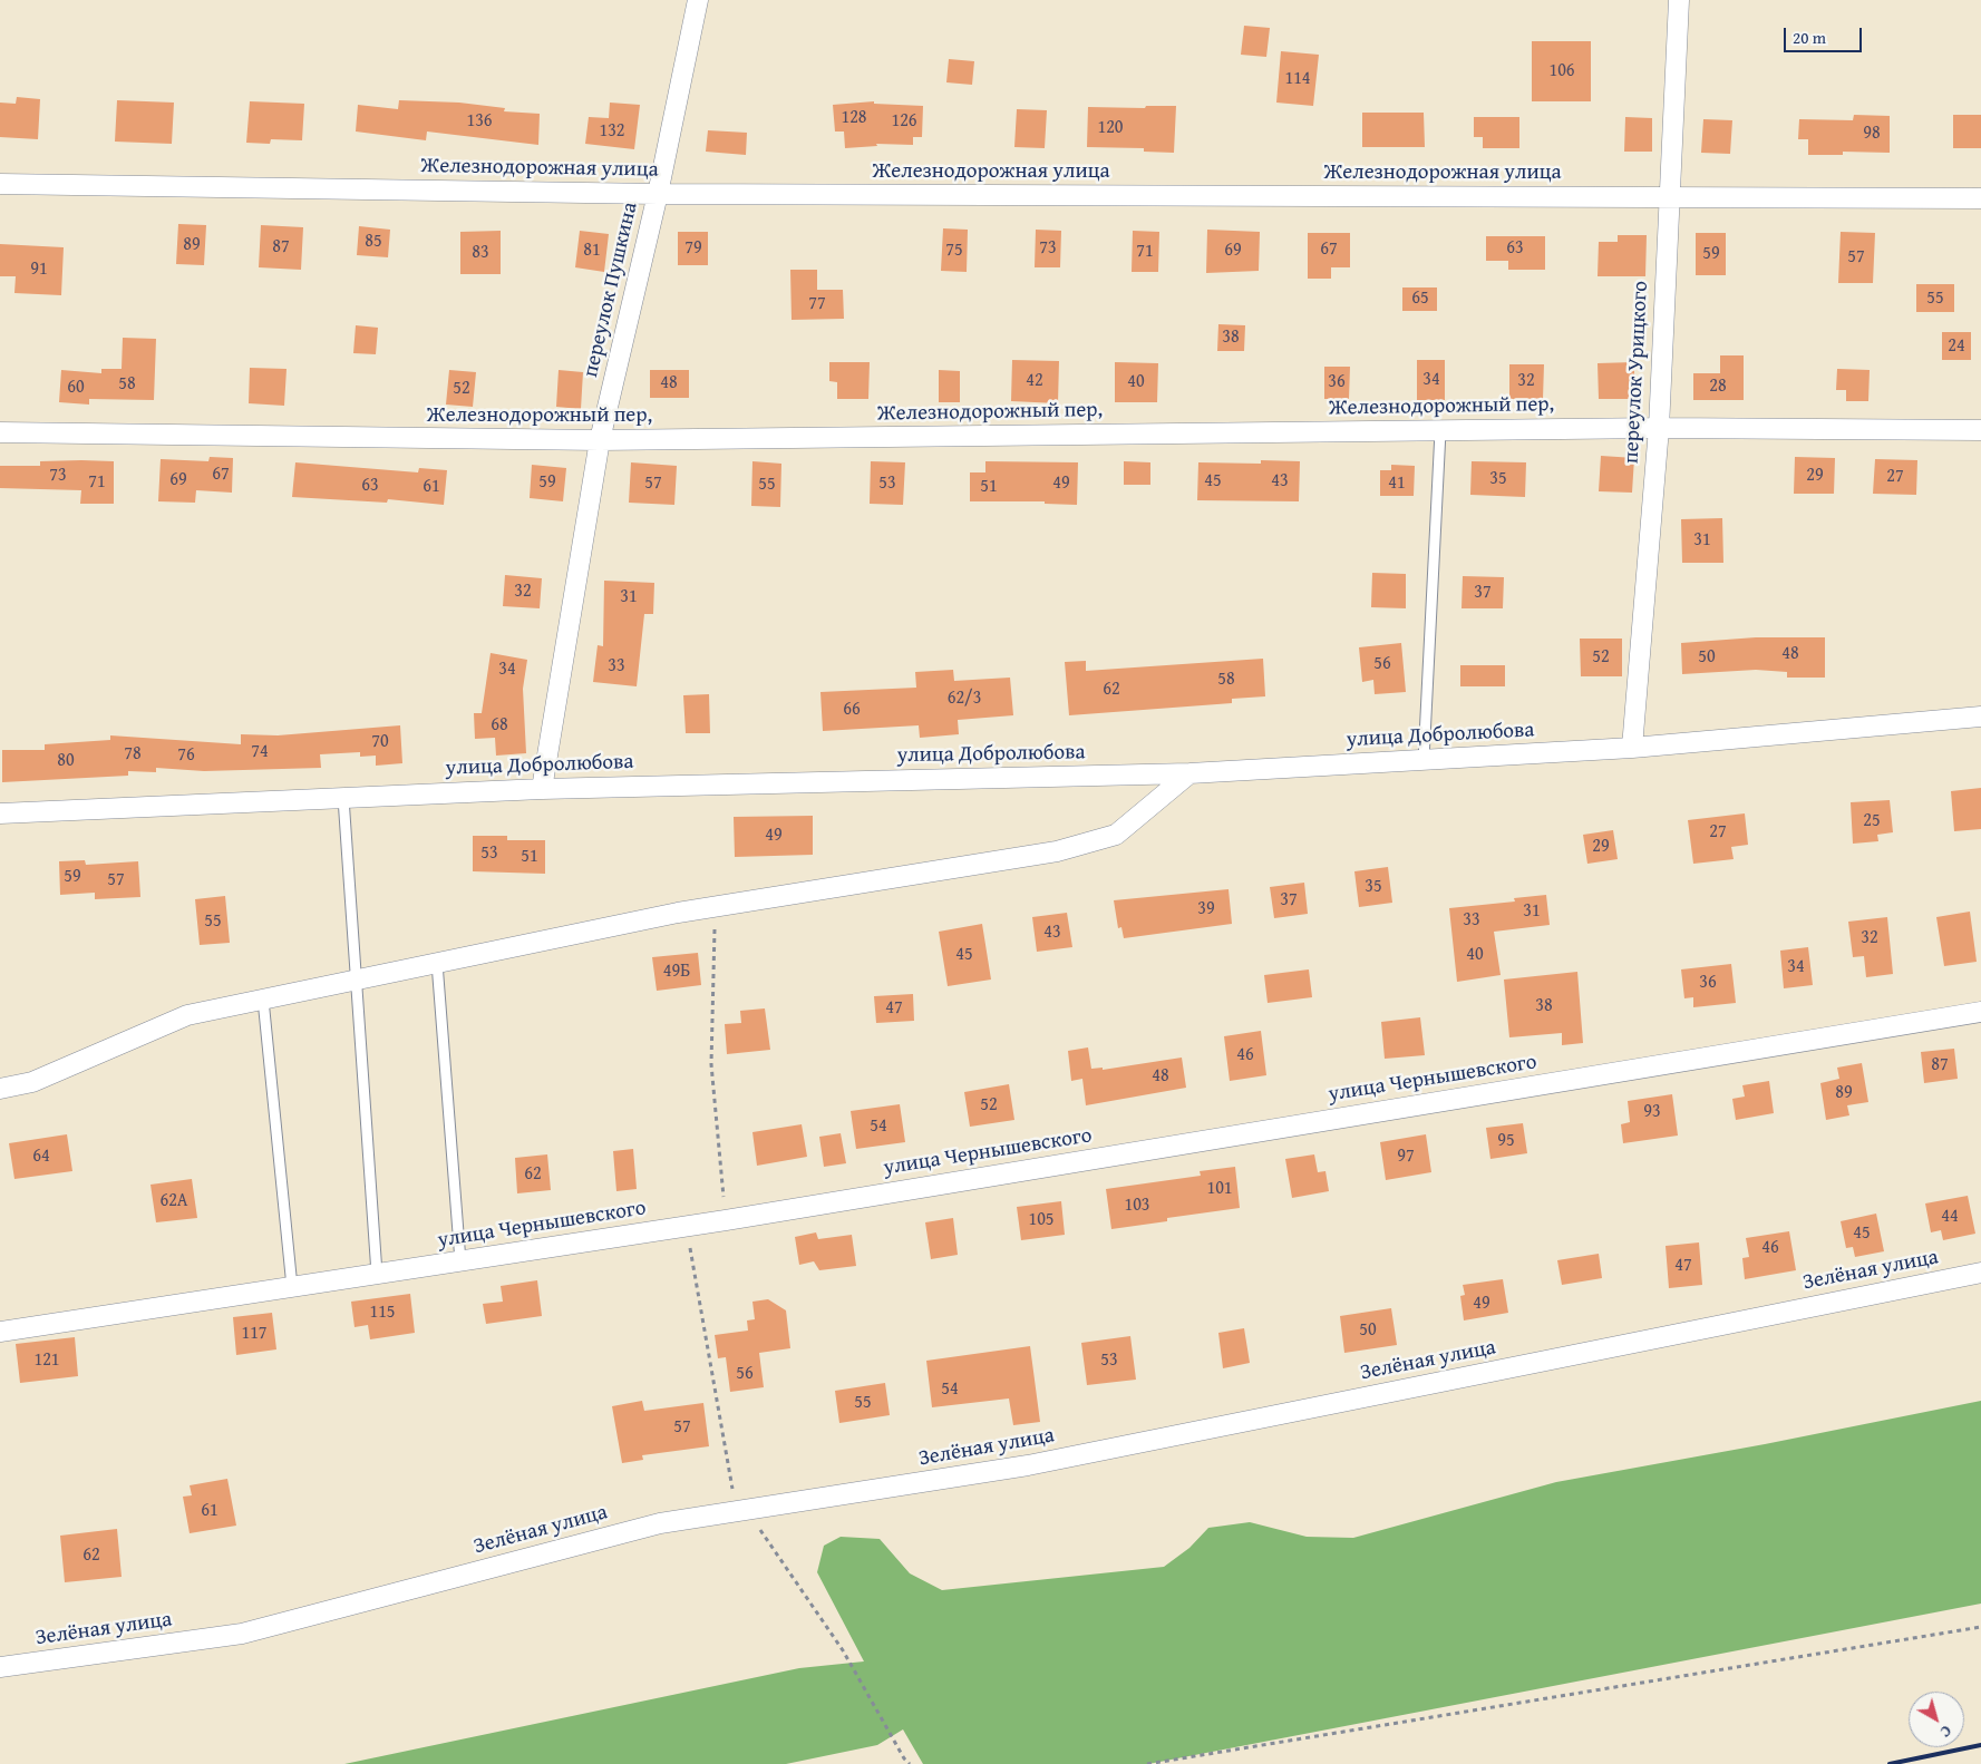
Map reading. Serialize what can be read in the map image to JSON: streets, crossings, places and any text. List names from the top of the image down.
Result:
{
  "streets": {
    "street": [
      "Железнодорожная улица",
      "переулок Пушкина",
      "переулок Урицкого",
      "Железнодорожный пер,",
      "улица Добролюбова",
      "улица Чернышевского",
      "Зелёная улица"
    ]
  },
  "crossings": [
    ["Железнодорожная улица", "переулок Пушкина"],
    ["Железнодорожная улица", "переулок Урицкого"],
    ["переулок Пушкина", "Железнодорожный пер,"],
    ["переулок Пушкина", "улица Добролюбова"],
    ["переулок Урицкого", "Железнодорожный пер,"],
    ["переулок Урицкого", "улица Добролюбова"]
  ],
  "house_numbers": [
    "106",
    "114",
    "128",
    "136",
    "126",
    "120",
    "132",
    "98",
    "85",
    "89",
    "87",
    "79",
    "73",
    "63",
    "67",
    "81",
    "75",
    "69",
    "71",
    "83",
    "59",
    "57",
    "91",
    "65",
    "55",
    "77",
    "38",
    "24",
    "34",
    "42",
    "32",
    "40",
    "36",
    "48",
    "58",
    "28",
    "60",
    "52",
    "67",
    "73",
    "29",
    "27",
    "35",
    "69",
    "45",
    "43",
    "71",
    "59",
    "57",
    "53",
    "49",
    "41",
    "55",
    "63",
    "61",
    "51",
    "31",
    "32",
    "37",
    "31",
    "48",
    "52",
    "50",
    "56",
    "33",
    "34",
    "58",
    "62",
    "62/3",
    "66",
    "68",
    "70",
    "74",
    "78",
    "76",
    "80",
    "25",
    "27",
    "49",
    "29",
    "53",
    "51",
    "59",
    "57",
    "35",
    "37",
    "39",
    "31",
    "33",
    "55",
    "43",
    "32",
    "45",
    "40",
    "34",
    "49Б",
    "36",
    "38",
    "47",
    "46",
    "87",
    "48",
    "89",
    "52",
    "93",
    "54",
    "95",
    "64",
    "97",
    "62",
    "101",
    "62А",
    "103",
    "44",
    "105",
    "45",
    "46",
    "47",
    "49",
    "115",
    "50",
    "117",
    "121",
    "53",
    "56",
    "54",
    "55",
    "57",
    "61",
    "62"
  ],
  "scale_bar": "20 m",
  "north": "bottom right"
}
